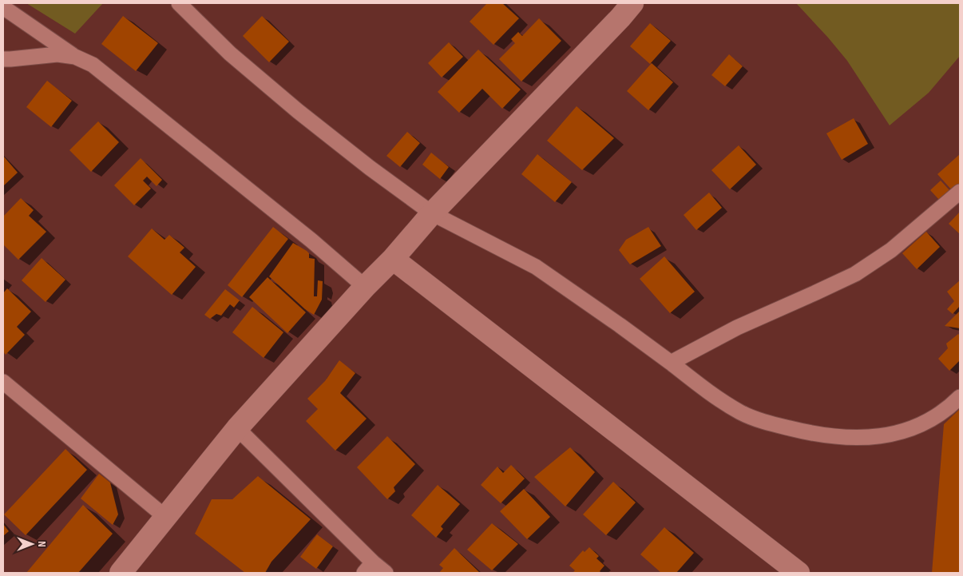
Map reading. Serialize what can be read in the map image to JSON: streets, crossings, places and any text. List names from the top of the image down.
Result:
{
  "north": "right"
}
